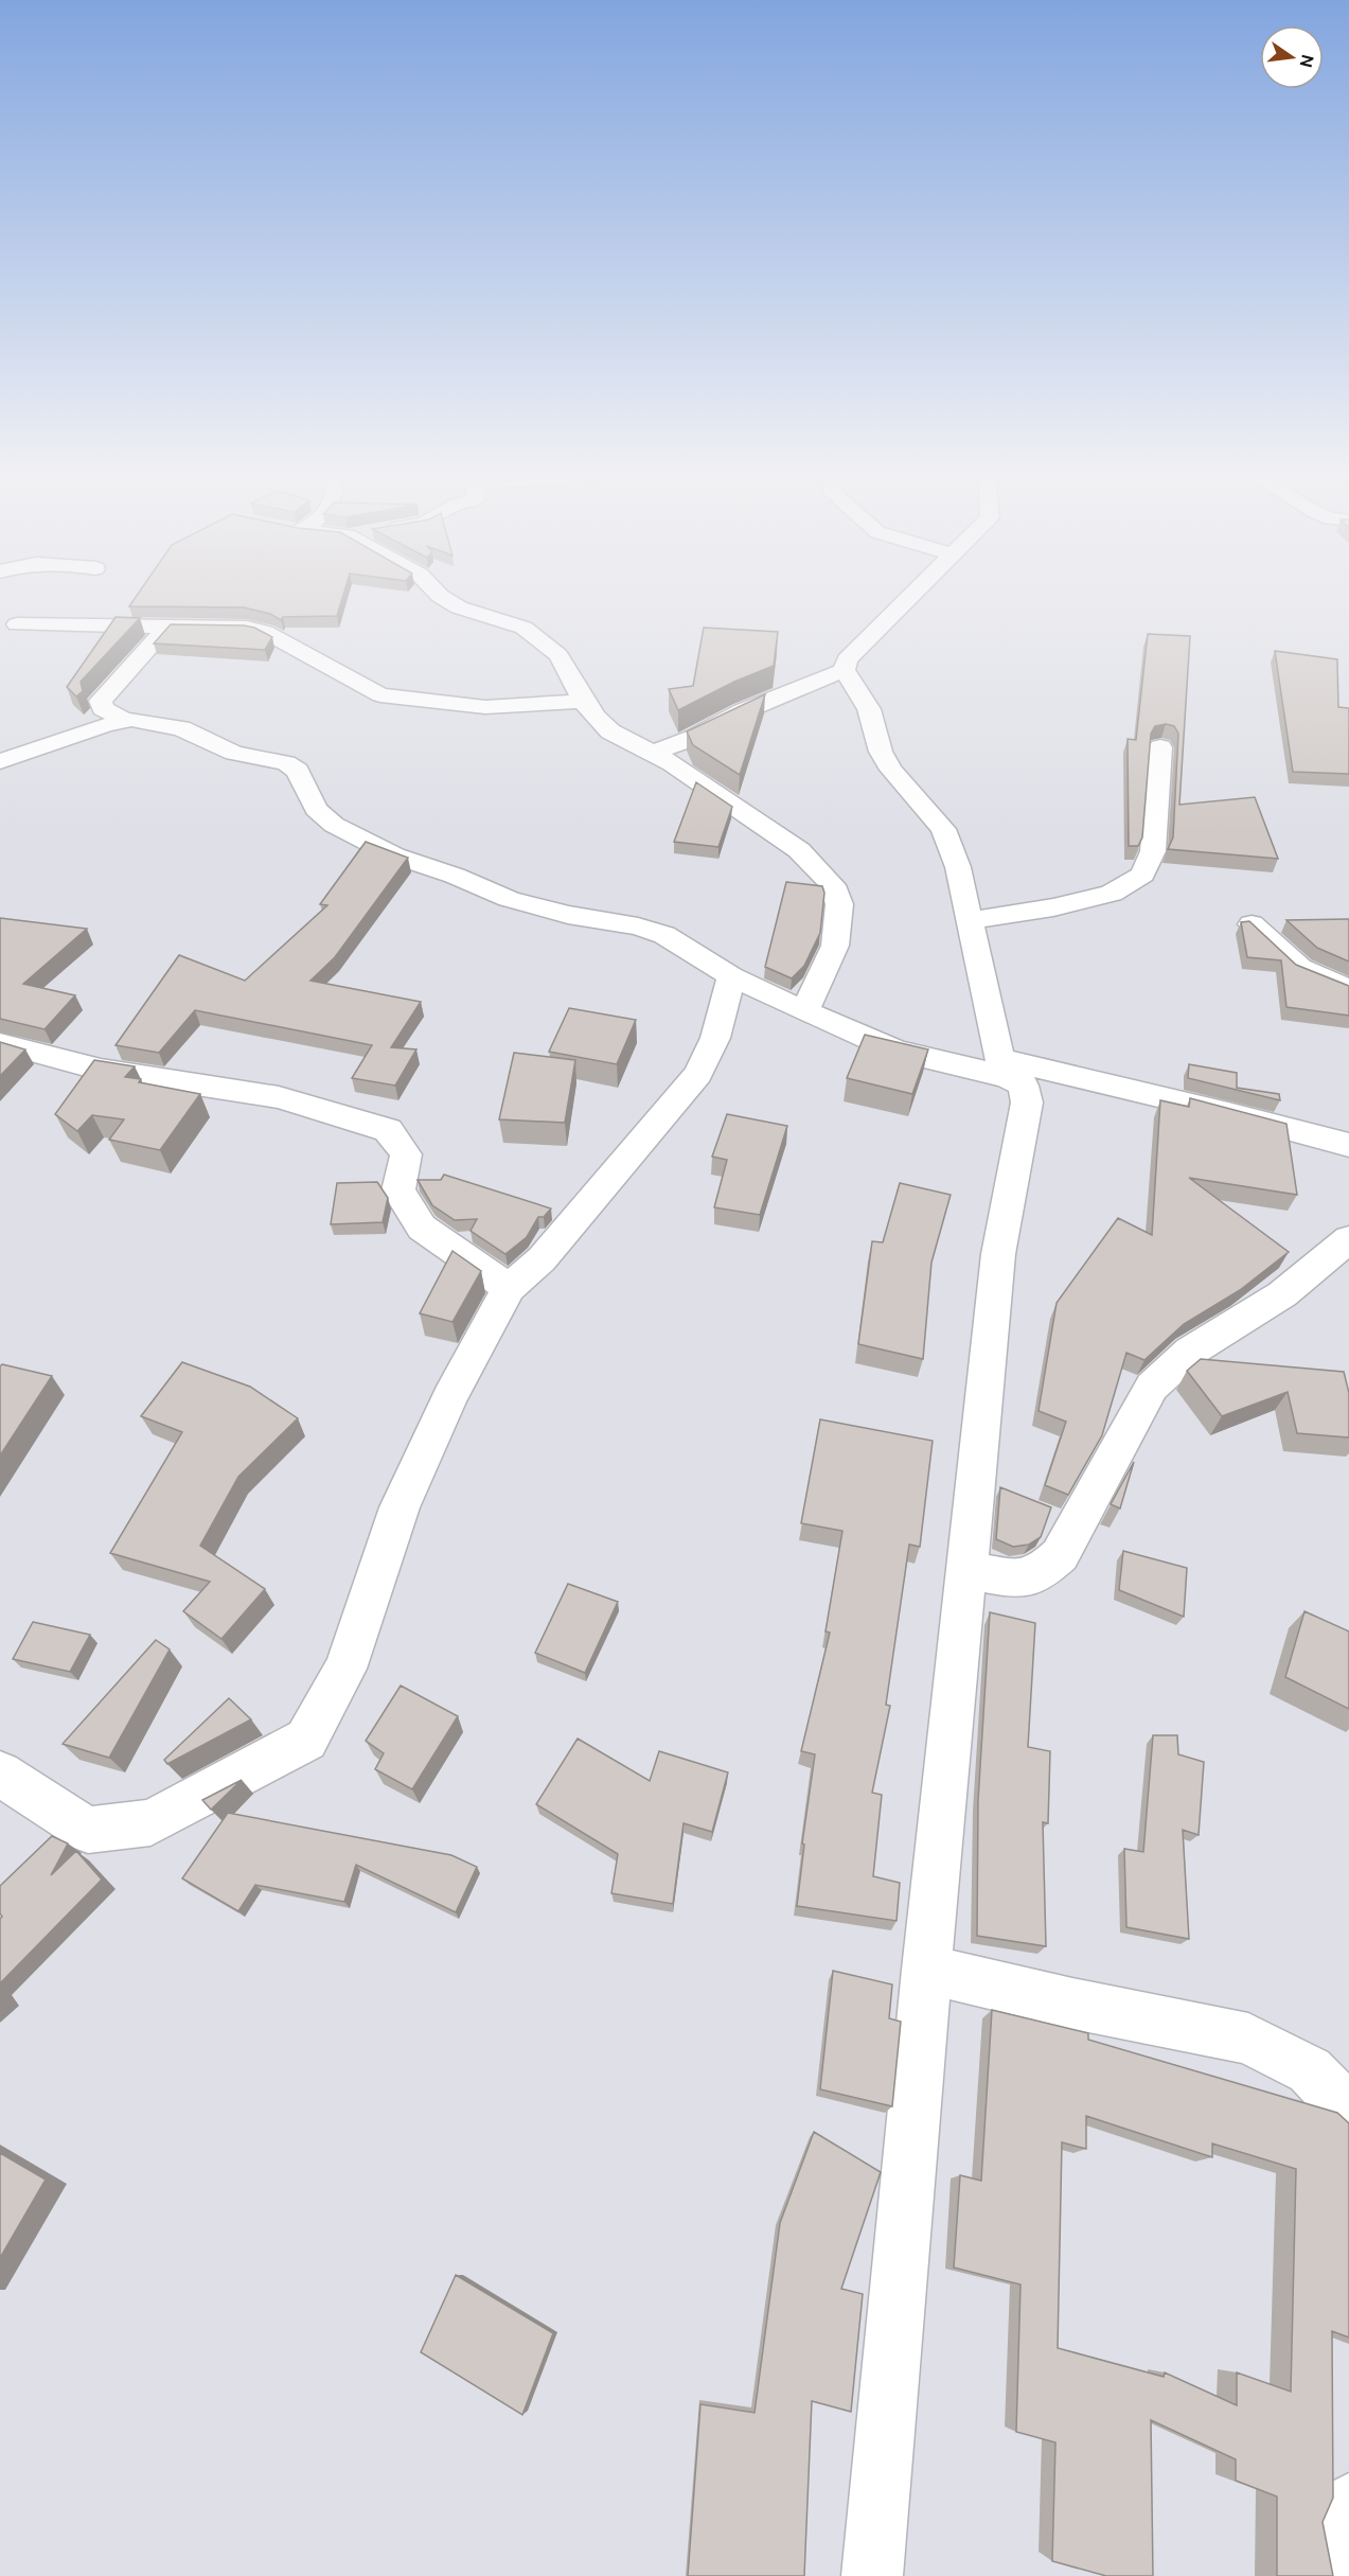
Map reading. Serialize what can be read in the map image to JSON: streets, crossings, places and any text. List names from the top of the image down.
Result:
{
  "north": "right"
}
